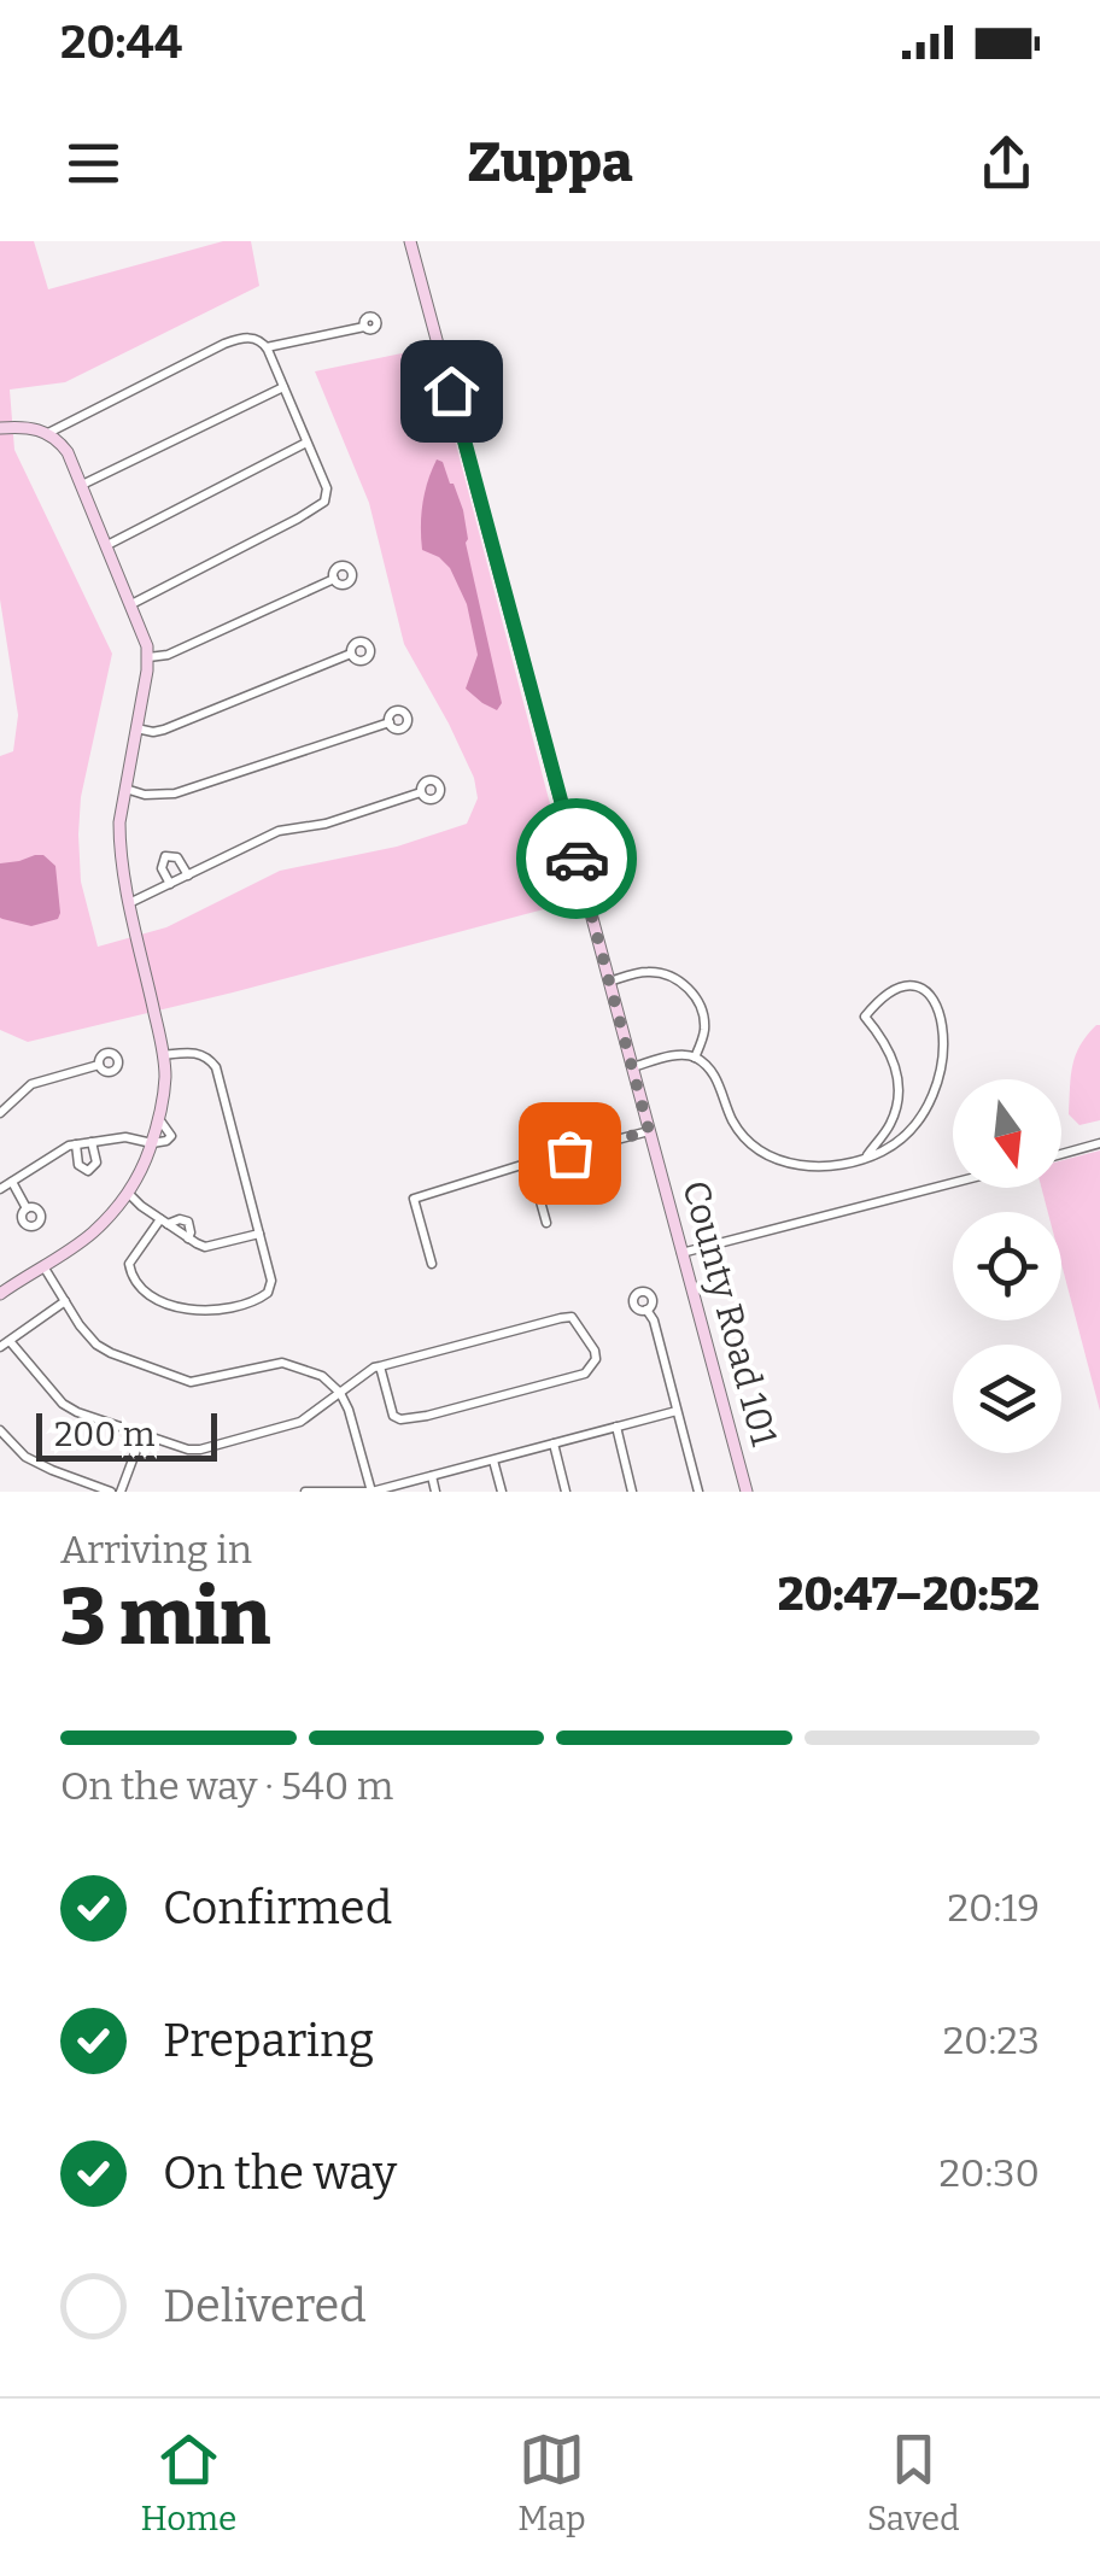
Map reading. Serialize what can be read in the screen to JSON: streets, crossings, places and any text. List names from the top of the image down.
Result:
{
  "streets": {
    "street": ["County Road 101"]
  },
  "scale_bar": "200 m",
  "north": "bottom",
  "page": {
    "status": "20:44",
    "header": "Zuppa",
    "scale": "200 m",
    "heading": ["3 min", "Arriving in", "20:47–20:52"],
    "bar": "On the way · 540 m",
    "list": [
      ["Confirmed", "20:19"],
      ["Preparing", "20:23"],
      ["On the way", "20:30"],
      "Delivered"
    ],
    "tabs": ["Home", "Map", "Saved"]
  }
}
